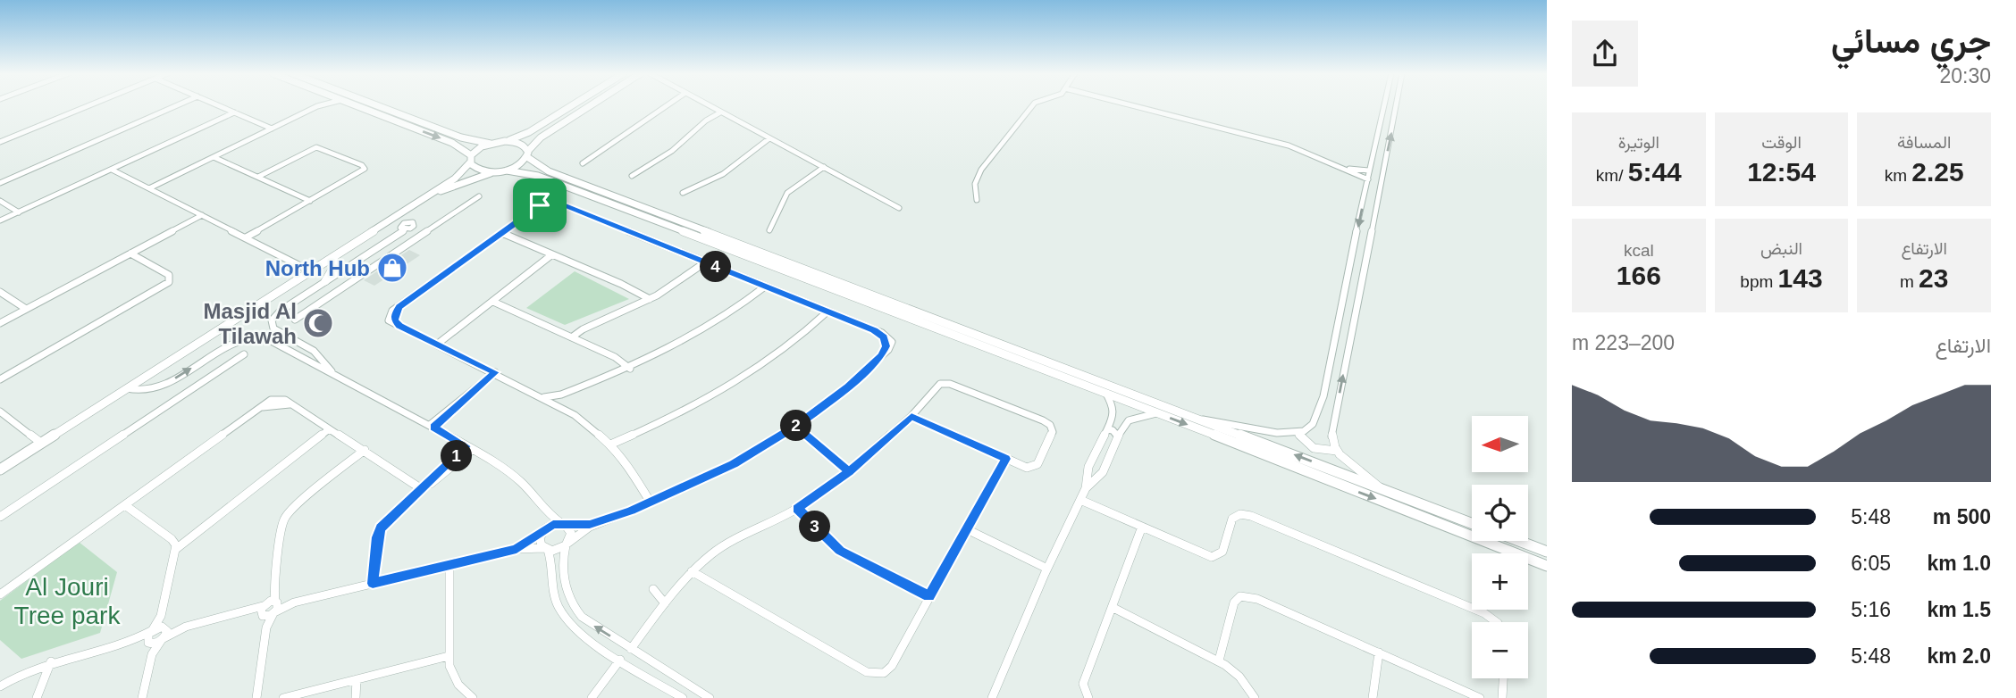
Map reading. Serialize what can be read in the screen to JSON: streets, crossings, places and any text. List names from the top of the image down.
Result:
{
  "parks": ["Al Jouri Tree park"],
  "places": {
    "shop": ["North Hub"],
    "mosque": ["Masjid Al Tilawah"]
  },
  "north": "left",
  "page": {
    "heading": ["جري مسائي", "20:30"],
    "stats": [
      ["المسافة", "2.25 km"],
      ["الوقت", "12:54"],
      ["الوتيرة", "5:44 /km"],
      ["الارتفاع", "23 m"],
      ["النبض", "143 bpm"],
      ["kcal", "166"]
    ],
    "pins": [
      "4",
      "2",
      "1",
      "3"
    ],
    "chart": ["الارتفاع", "200–223 m"],
    "map_buttons": ["+", "−"],
    "list": [
      {
        "name": "500 m",
        "note": "5:48"
      },
      {
        "name": "1.0 km",
        "note": "6:05"
      },
      {
        "name": "1.5 km",
        "note": "5:16"
      },
      {
        "name": "2.0 km",
        "note": "5:48"
      }
    ]
  }
}
